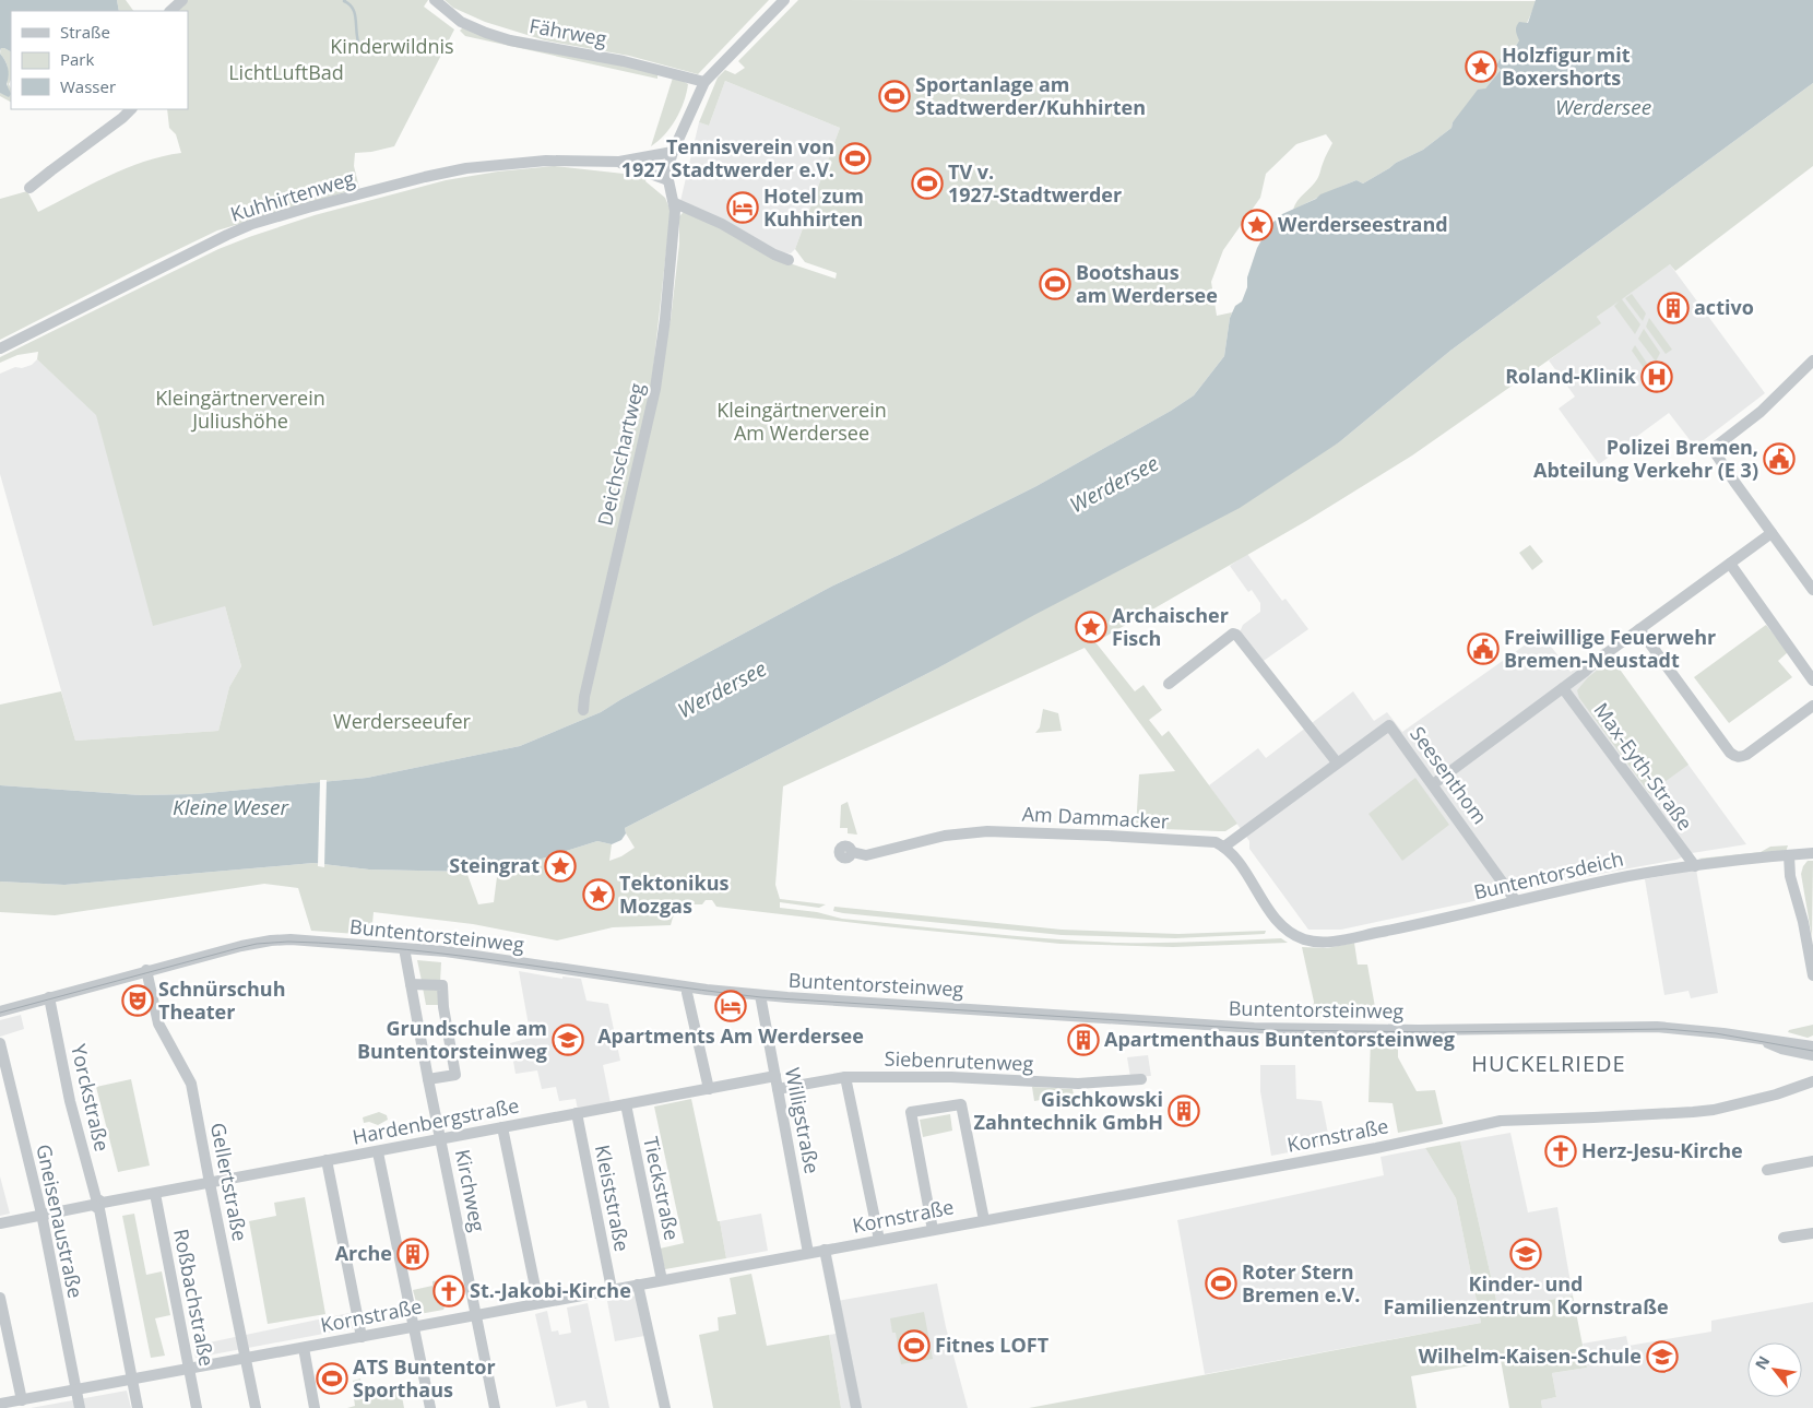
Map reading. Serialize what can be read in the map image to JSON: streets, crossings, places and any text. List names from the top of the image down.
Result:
{
  "streets": {
    "street": [
      "Fährweg",
      "Kuhhirtenweg",
      "Deichschartweg",
      "Max-Eyth-Straße",
      "Seesenthom",
      "Am Dammacker",
      "Buntentorsdeich",
      "Buntentorsteinweg",
      "Siebenrutenweg",
      "Yorckstraße",
      "Willigstraße",
      "Hardenbergstraße",
      "Kornstraße",
      "Gellertstraße",
      "Tieckstraße",
      "Kirchweg",
      "Kleiststraße",
      "Gneisenaustraße",
      "Roßbachstraße"
    ]
  },
  "crossings": [
    ["Max-Eyth-Straße", "Buntentorsdeich"],
    ["Seesenthom", "Buntentorsdeich"],
    ["Am Dammacker", "Buntentorsdeich"],
    ["Buntentorsteinweg", "Yorckstraße"],
    ["Buntentorsteinweg", "Willigstraße"],
    ["Buntentorsteinweg", "Gellertstraße"],
    ["Buntentorsteinweg", "Kirchweg"],
    ["Siebenrutenweg", "Willigstraße"],
    ["Yorckstraße", "Hardenbergstraße"],
    ["Yorckstraße", "Kornstraße"],
    ["Willigstraße", "Hardenbergstraße"],
    ["Willigstraße", "Kornstraße"],
    ["Hardenbergstraße", "Gellertstraße"],
    ["Hardenbergstraße", "Tieckstraße"],
    ["Hardenbergstraße", "Kirchweg"],
    ["Hardenbergstraße", "Kleiststraße"],
    ["Hardenbergstraße", "Gneisenaustraße"],
    ["Hardenbergstraße", "Roßbachstraße"],
    ["Kornstraße", "Gellertstraße"],
    ["Kornstraße", "Tieckstraße"],
    ["Kornstraße", "Kirchweg"],
    ["Kornstraße", "Kleiststraße"],
    ["Kornstraße", "Gneisenaustraße"],
    ["Kornstraße", "Roßbachstraße"]
  ],
  "districts": ["HUCKELRIEDE"],
  "water": ["Werdersee", "Kleine Weser"],
  "parks": [
    "Kinderwildnis",
    "LichtLuftBad",
    "Kleingärtnerverein Juliushöhe",
    "Kleingärtnerverein Am Werdersee",
    "Werderseeufer"
  ],
  "places": {
    "place": [
      "Holzfigur mit Boxershorts",
      "Werderseestrand",
      "Archaischer Fisch",
      "Steingrat",
      "Tektonikus Mozgas"
    ],
    "sports": [
      "Sportanlage am Stadtwerder/Kuhhirten",
      "Tennisverein von 1927 Stadtwerder e.V.",
      "TV v. 1927-Stadtwerder",
      "Bootshaus am Werdersee",
      "Roter Stern Bremen e.V.",
      "Fitnes LOFT",
      "ATS Buntentor Sporthaus"
    ],
    "hotel": ["Hotel zum Kuhhirten", "Apartments Am Werdersee"],
    "building": [
      "activo",
      "Apartmenthaus Buntentorsteinweg",
      "Gischkowski Zahntechnik GmbH",
      "Arche"
    ],
    "hospital": ["Roland-Klinik"],
    "public building": ["Polizei Bremen, Abteilung Verkehr (E 3)", "Freiwillige Feuerwehr Bremen-Neustadt"],
    "theatre": ["Schnürschuh Theater"],
    "school or university": ["Grundschule am Buntentorsteinweg", "Kinder- und Familienzentrum Kornstraße", "Wilhelm-Kaisen-Schule"],
    "church": ["Herz-Jesu-Kirche", "St.-Jakobi-Kirche"]
  },
  "legend": ["Straße", "Park", "Wasser"],
  "north": "top left"
}
